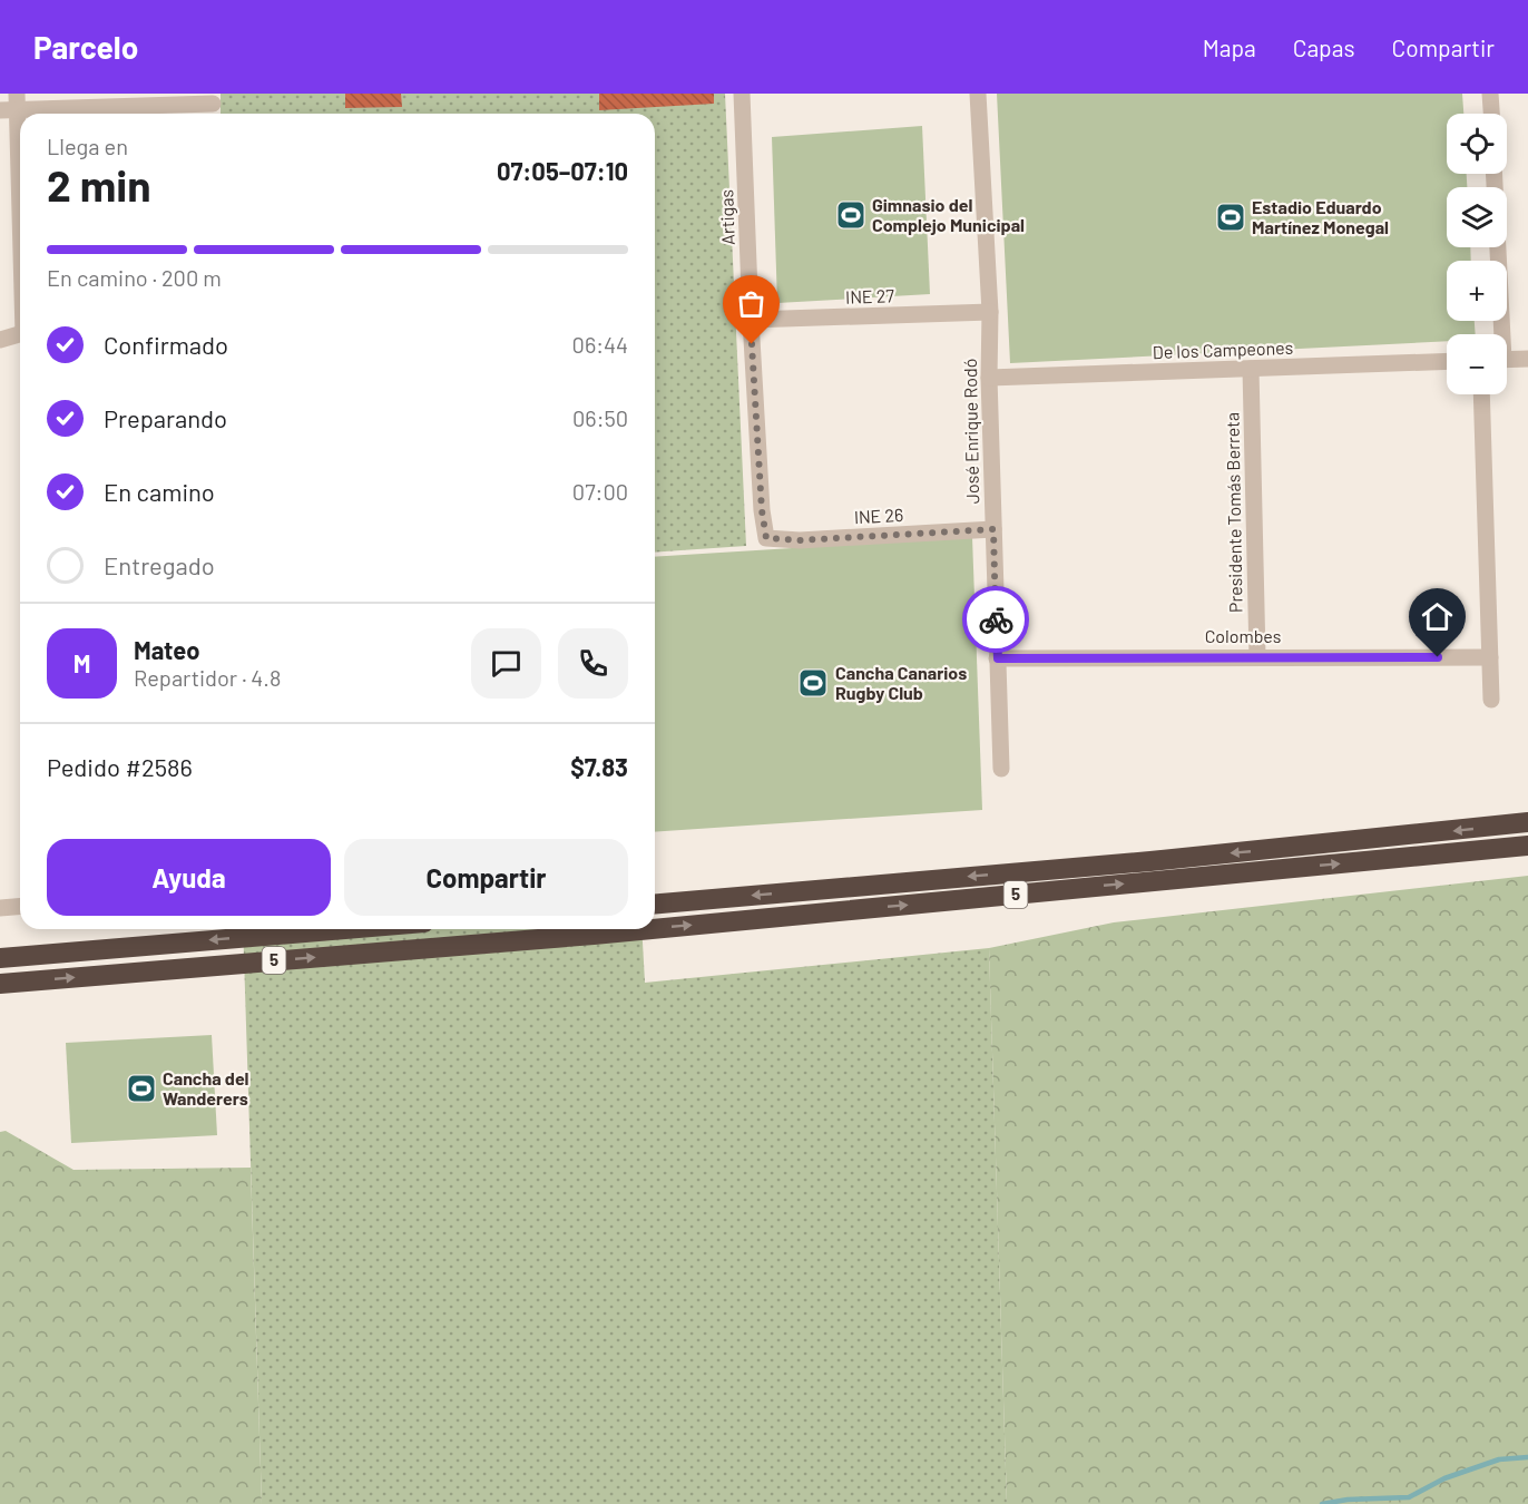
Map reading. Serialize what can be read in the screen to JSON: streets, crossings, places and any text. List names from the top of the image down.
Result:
{
  "streets": {
    "highway": ["5"],
    "street": [
      "Artigas",
      "INE 27",
      "De los Campeones",
      "José Enrique Rodó",
      "Presidente Tomás Berreta",
      "INE 26",
      "Colombes"
    ]
  },
  "crossings": [
    ["Artigas", "INE 27"],
    ["Artigas", "INE 26"],
    ["INE 27", "José Enrique Rodó"],
    ["De los Campeones", "José Enrique Rodó"],
    ["De los Campeones", "Presidente Tomás Berreta"],
    ["José Enrique Rodó", "INE 26"],
    ["José Enrique Rodó", "Colombes"],
    ["Presidente Tomás Berreta", "Colombes"]
  ],
  "places": {
    "sports": [
      "Gimnasio del Complejo Municipal",
      "Estadio Eduardo Martínez Monegal",
      "Cancha Canarios Rugby Club",
      "Cancha del Wanderers"
    ]
  },
  "page": {
    "header": "Parcelo",
    "nav": ["Mapa", "Capas", "Compartir"],
    "map_buttons": ["+", "−"],
    "heading": ["2 min", "Llega en", "07:05–07:10"],
    "panel": [
      "Mateo",
      "Repartidor · 4.8",
      "Pedido #2586",
      "$7.83"
    ],
    "bar": "En camino · 200 m",
    "list": [
      ["Confirmado", "06:44"],
      ["Preparando", "06:50"],
      ["En camino", "07:00"],
      "Entregado"
    ],
    "round": "M",
    "buttons": ["Ayuda", "Compartir"]
  }
}
